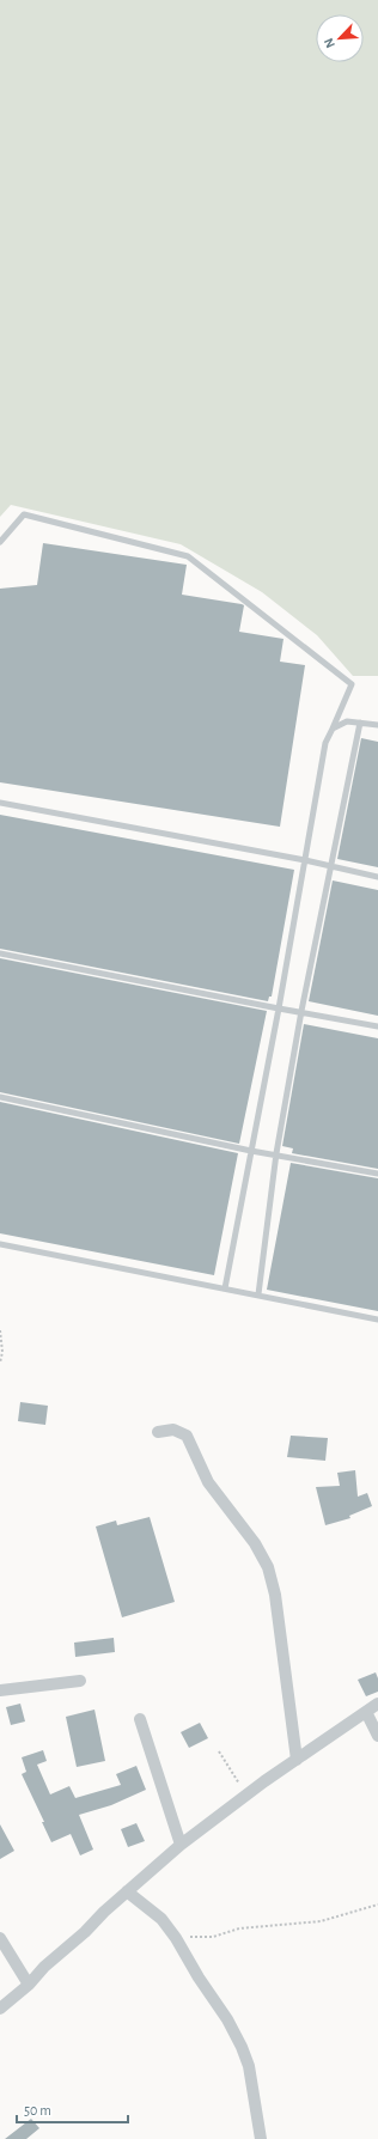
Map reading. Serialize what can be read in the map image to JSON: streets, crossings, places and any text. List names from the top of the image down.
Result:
{
  "scale_bar": "50 m",
  "north": "bottom left"
}
